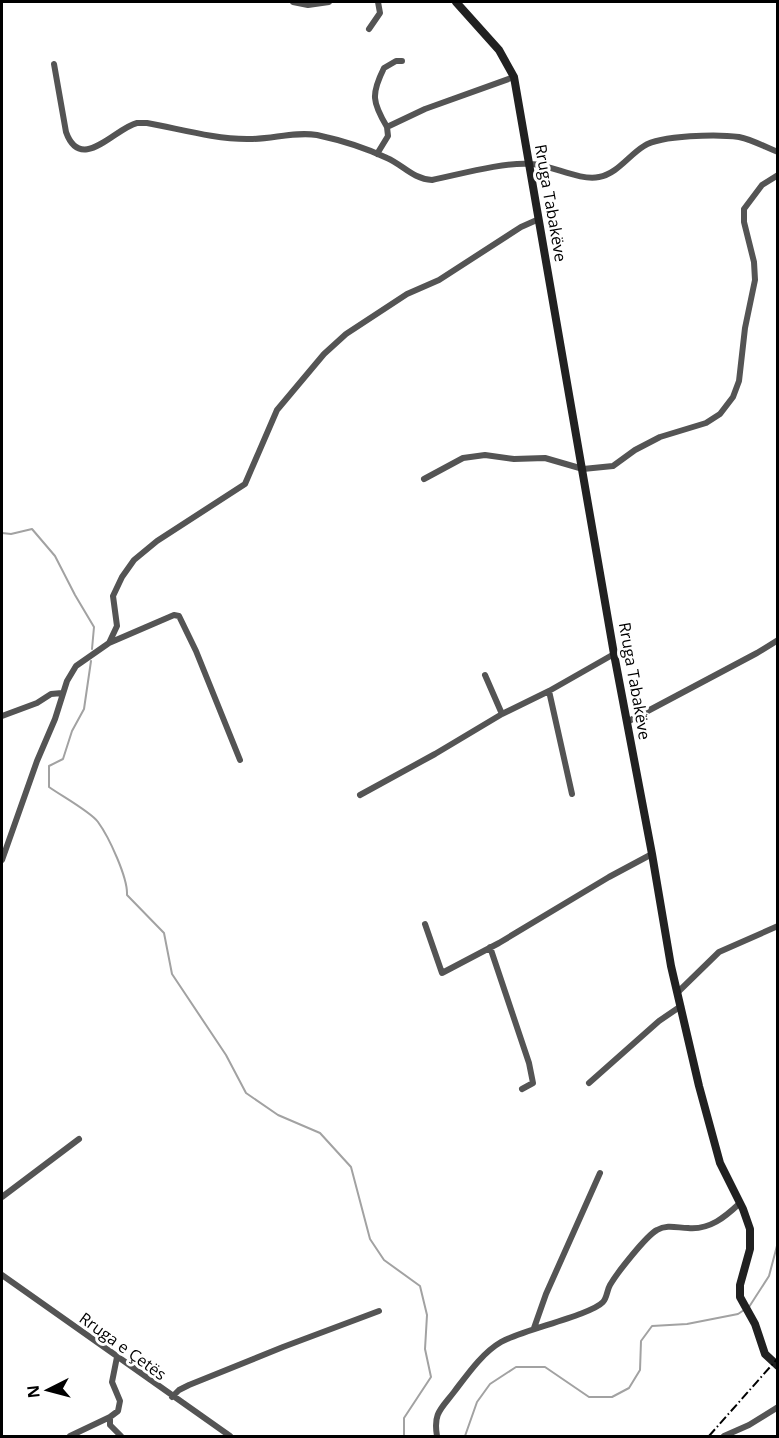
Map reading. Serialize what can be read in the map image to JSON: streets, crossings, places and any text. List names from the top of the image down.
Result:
{
  "streets": {
    "street": ["Rruga Tabakëve", "Rruga e Çetës"]
  },
  "north": "left"
}
